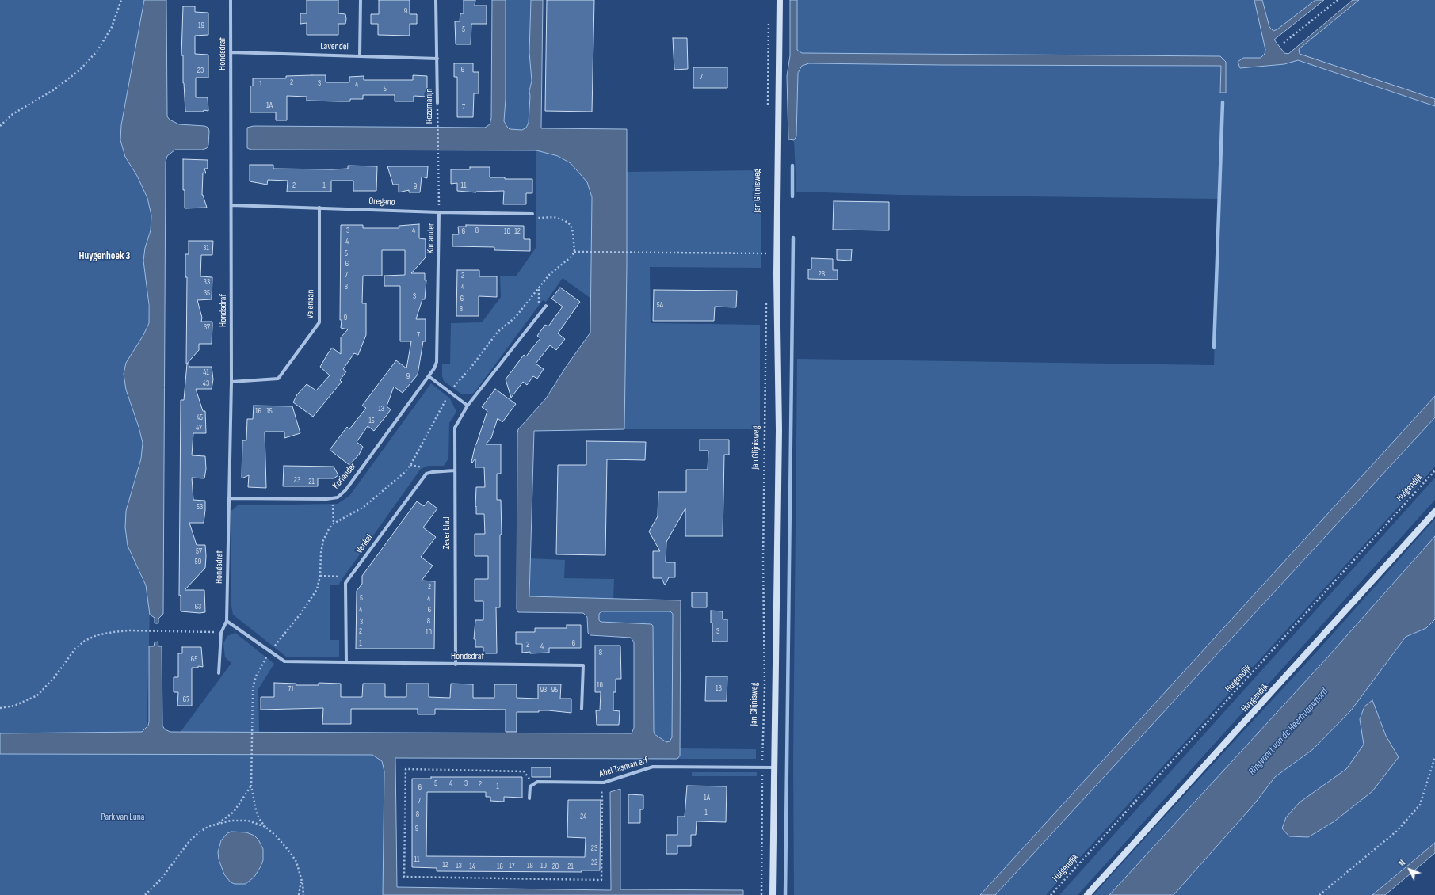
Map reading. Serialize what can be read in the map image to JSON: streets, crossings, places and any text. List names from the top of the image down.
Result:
{
  "streets": {
    "street": [
      "Lavendel",
      "Hondsdraf",
      "Rozemarijn",
      "Jan Glijnisweg",
      "Oregano",
      "Koriander",
      "Valeriaan",
      "Zevenblad",
      "Venkel",
      "Huygendijk",
      "Abel Tasman erf"
    ],
    "path": ["Huigendijk"]
  },
  "crossings": [
    ["Lavendel", "Hondsdraf"],
    ["Lavendel", "Rozemarijn"],
    ["Hondsdraf", "Oregano"],
    ["Hondsdraf", "Koriander"],
    ["Hondsdraf", "Valeriaan"],
    ["Hondsdraf", "Zevenblad"],
    ["Hondsdraf", "Venkel"],
    ["Rozemarijn", "Oregano"],
    ["Rozemarijn", "Koriander"],
    ["Jan Glijnisweg", "Abel Tasman erf"],
    ["Oregano", "Koriander"],
    ["Oregano", "Valeriaan"],
    ["Zevenblad", "Venkel"]
  ],
  "districts": ["Huygenhoek 3"],
  "water": ["Ringvaart van de Heerhugowaard"],
  "parks": ["Park van Luna"],
  "house_numbers": [
    "9",
    "19",
    "5",
    "6",
    "23",
    "7",
    "2",
    "3",
    "1",
    "4",
    "5",
    "1A",
    "7",
    "2",
    "1",
    "11",
    "9",
    "3",
    "4",
    "8",
    "6",
    "10",
    "12",
    "4",
    "31",
    "5",
    "6",
    "2B",
    "7",
    "2",
    "33",
    "8",
    "4",
    "35",
    "3",
    "6",
    "5A",
    "8",
    "9",
    "37",
    "7",
    "41",
    "9",
    "43",
    "13",
    "16",
    "15",
    "45",
    "15",
    "47",
    "23",
    "21",
    "53",
    "57",
    "59",
    "2",
    "5",
    "4",
    "63",
    "4",
    "6",
    "8",
    "3",
    "2",
    "3",
    "10",
    "1",
    "6",
    "2",
    "4",
    "8",
    "65",
    "10",
    "1B",
    "71",
    "93",
    "95",
    "67",
    "5",
    "4",
    "3",
    "2",
    "1",
    "6",
    "1A",
    "7",
    "1",
    "8",
    "24",
    "9",
    "23",
    "11",
    "22",
    "12",
    "13",
    "17",
    "18",
    "19",
    "14",
    "16",
    "20",
    "21"
  ],
  "north": "top left"
}
